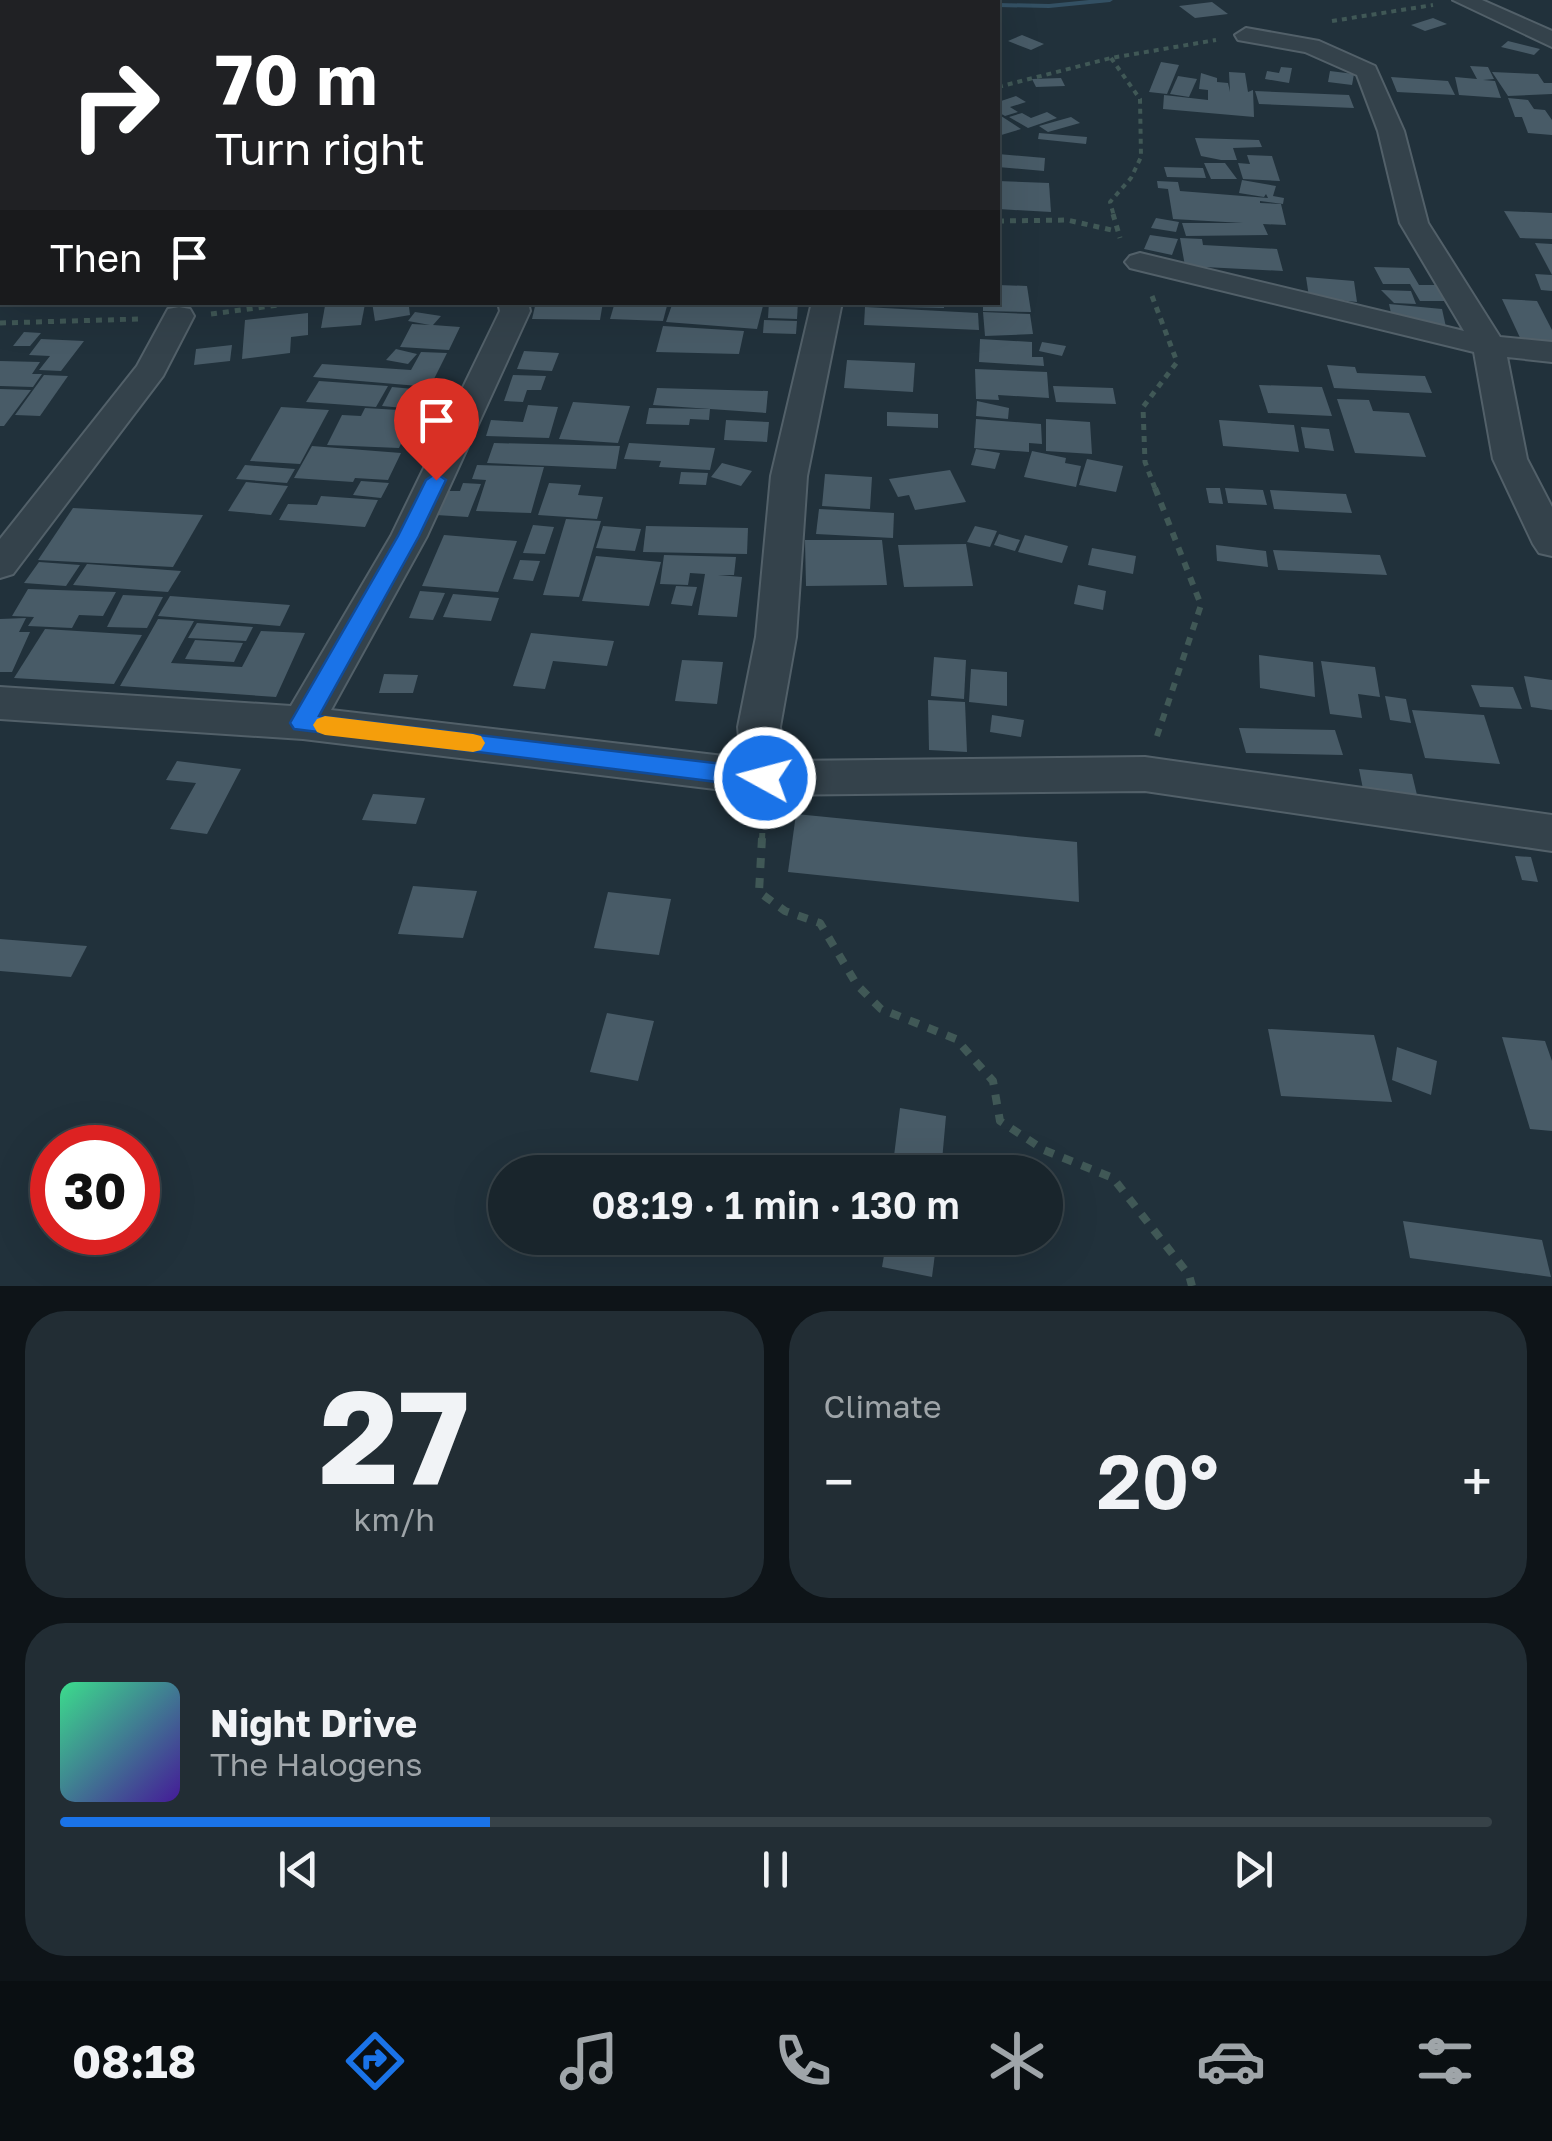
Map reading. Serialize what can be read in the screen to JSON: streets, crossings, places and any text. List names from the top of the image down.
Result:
{
  "page": {
    "turn": ["70 m", "Turn right"],
    "then": "Then",
    "limit": "30",
    "trip": "08:19 · 1 min · 130 m",
    "tile": [
      ["27", "km/h"],
      "Climate"
    ],
    "heat": ["−", "20°", "+"],
    "song": ["Night Drive", "The Halogens"],
    "tabs": "08:18"
  }
}
